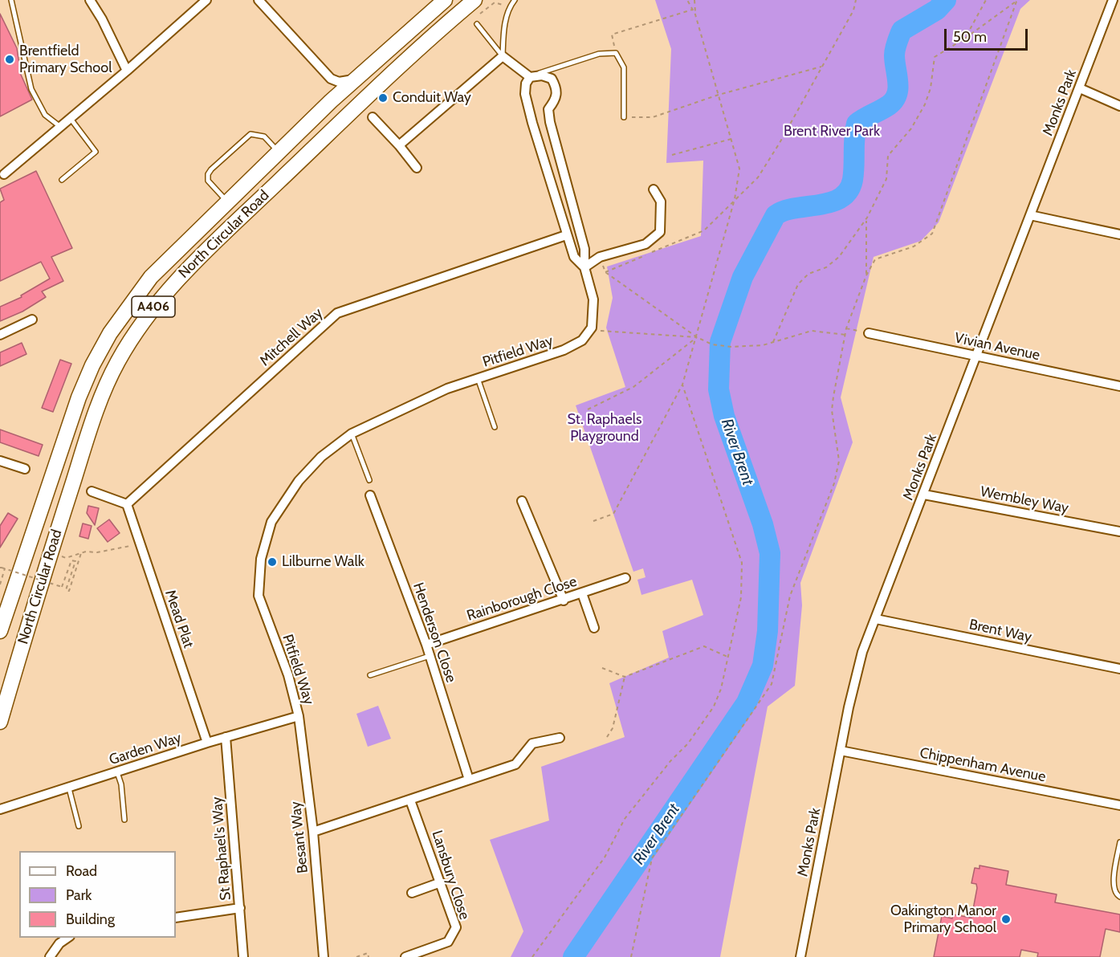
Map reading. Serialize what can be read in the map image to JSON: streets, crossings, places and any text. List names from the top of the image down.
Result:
{
  "streets": {
    "highway": ["North Circular Road", "A406"],
    "street": [
      "Monks Park",
      "Mitchell Way",
      "Vivian Avenue",
      "Pitfield Way",
      "Wembley Way",
      "Rainborough Close",
      "Mead Plat",
      "Brent Way",
      "Henderson Close",
      "Garden Way",
      "Chippenham Avenue",
      "Besant Way",
      "St Raphael's Way",
      "Lansbury Close"
    ]
  },
  "crossings": [
    ["Monks Park", "Vivian Avenue"],
    ["Monks Park", "Wembley Way"],
    ["Monks Park", "Brent Way"],
    ["Monks Park", "Chippenham Avenue"],
    ["Mitchell Way", "Mead Plat"],
    ["Pitfield Way", "Garden Way"],
    ["Pitfield Way", "Besant Way"],
    ["Rainborough Close", "Henderson Close"],
    ["Mead Plat", "Garden Way"],
    ["Garden Way", "Besant Way"],
    ["Garden Way", "St Raphael's Way"]
  ],
  "water": ["River Brent"],
  "parks": ["Brent River Park", "St. Raphaels Playground"],
  "places": [
    "Brentfield Primary School",
    "Conduit Way",
    "Lilburne Walk",
    "Oakington Manor Primary School"
  ],
  "legend": ["Road", "Park", "Building"],
  "scale_bar": "50 m"
}
